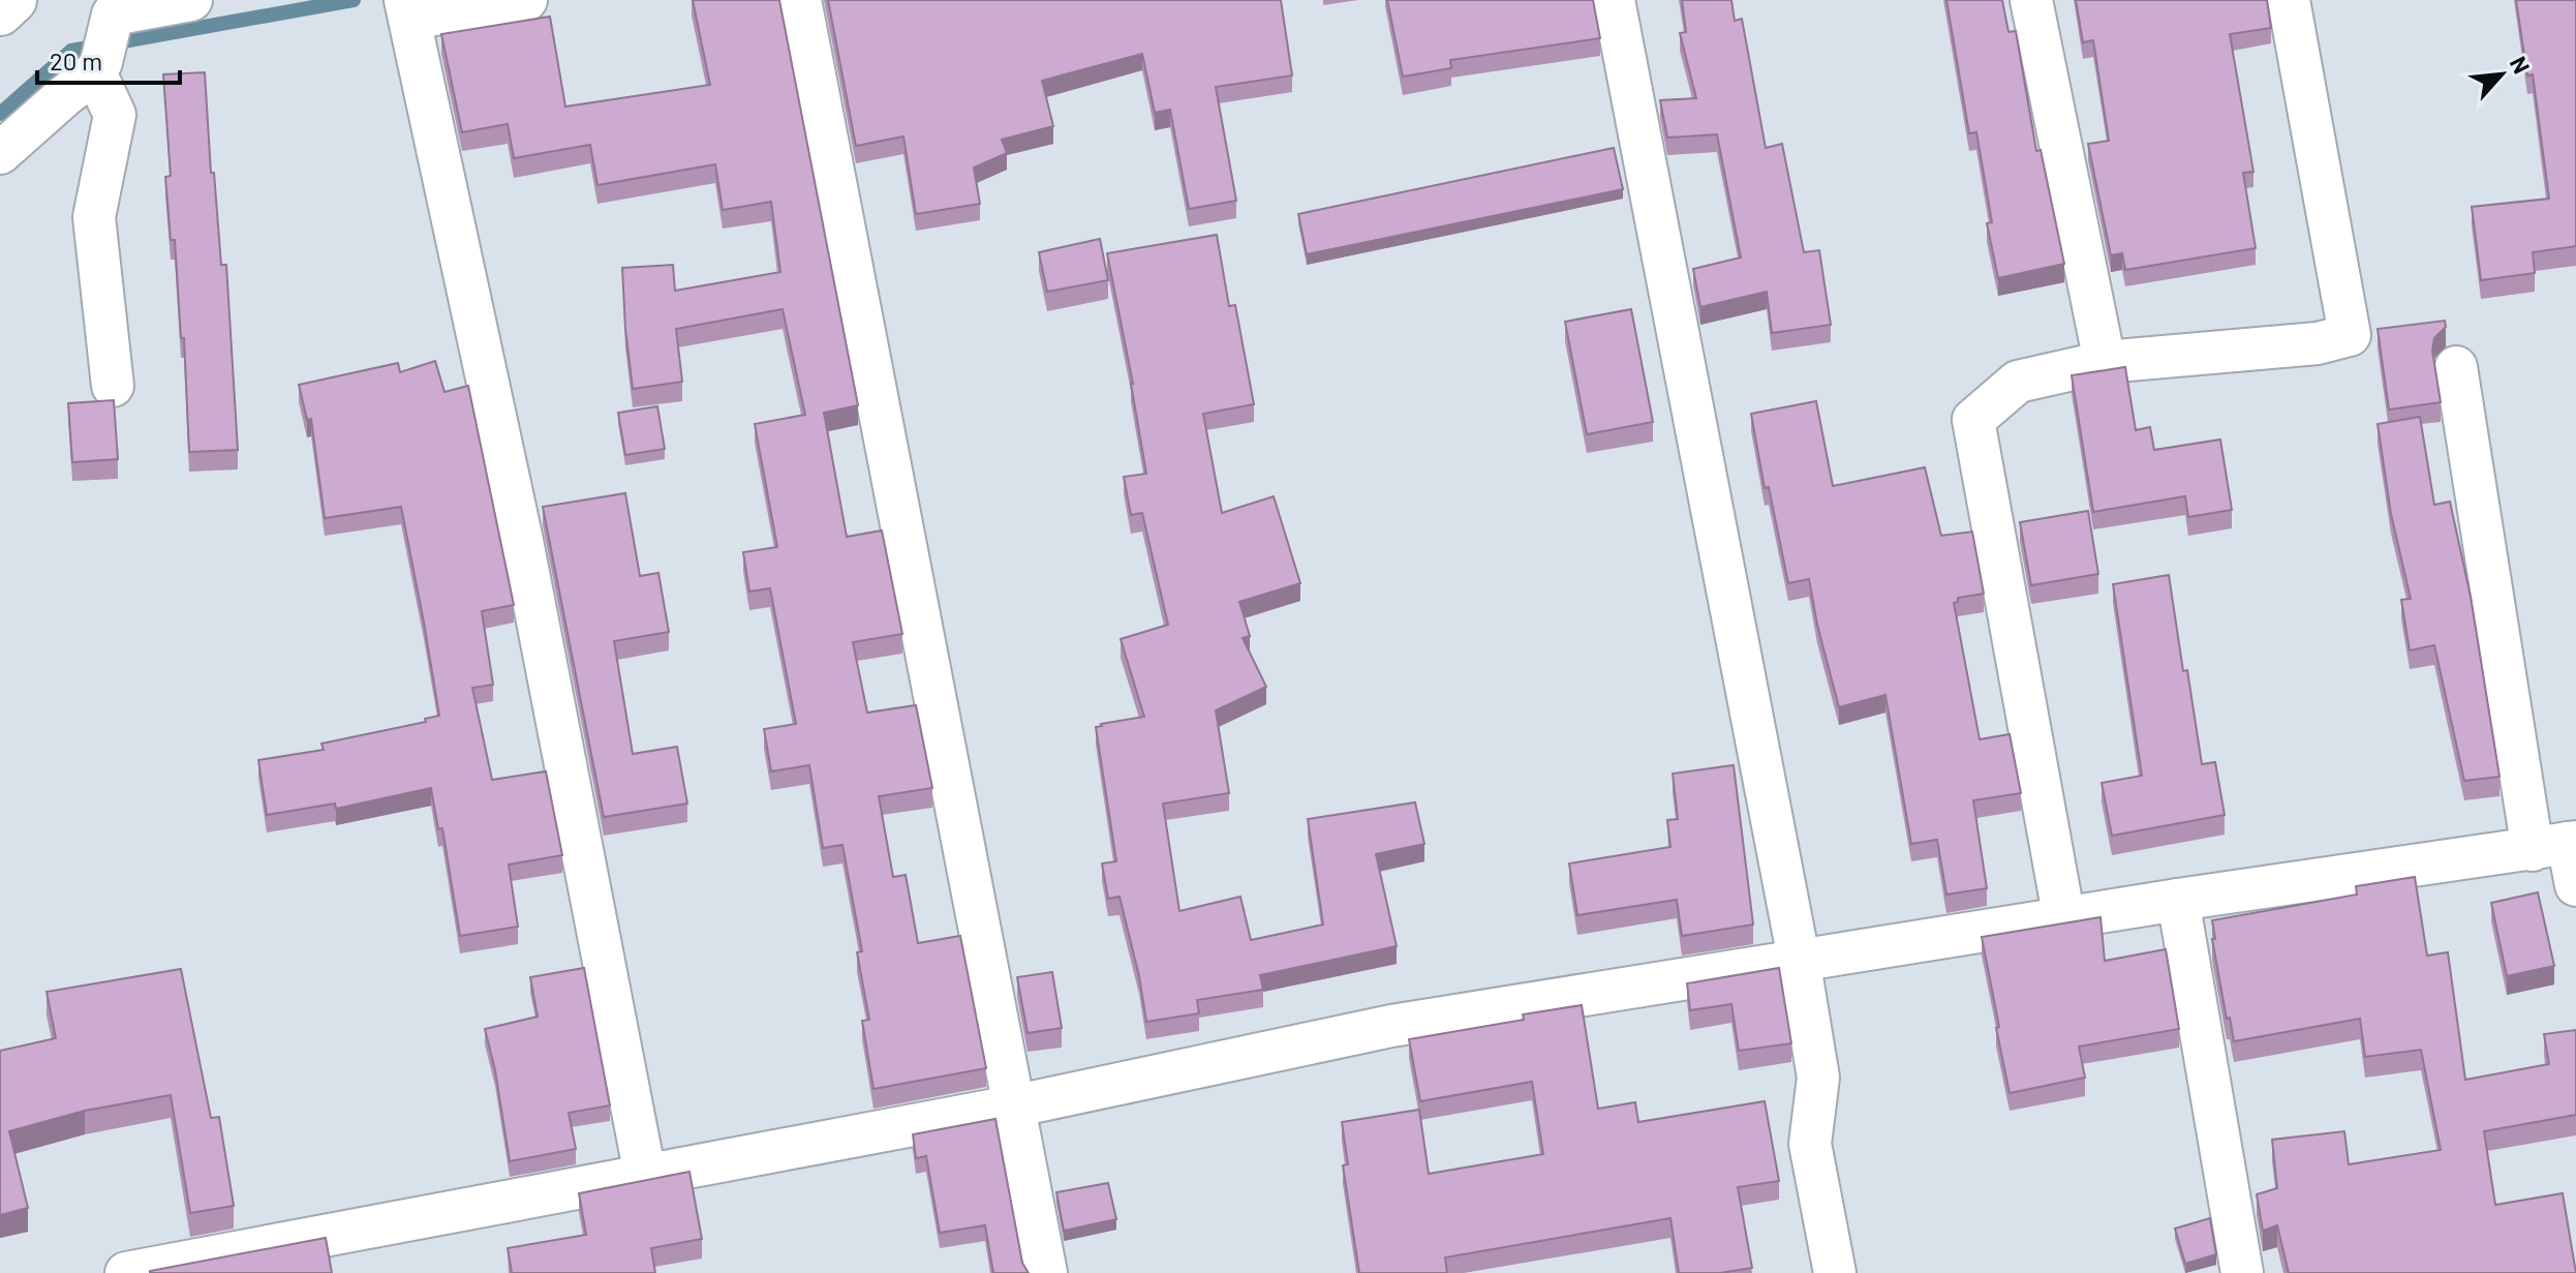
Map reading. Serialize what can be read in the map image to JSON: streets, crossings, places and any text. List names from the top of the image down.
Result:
{
  "scale_bar": "20 m",
  "north": "top right"
}
